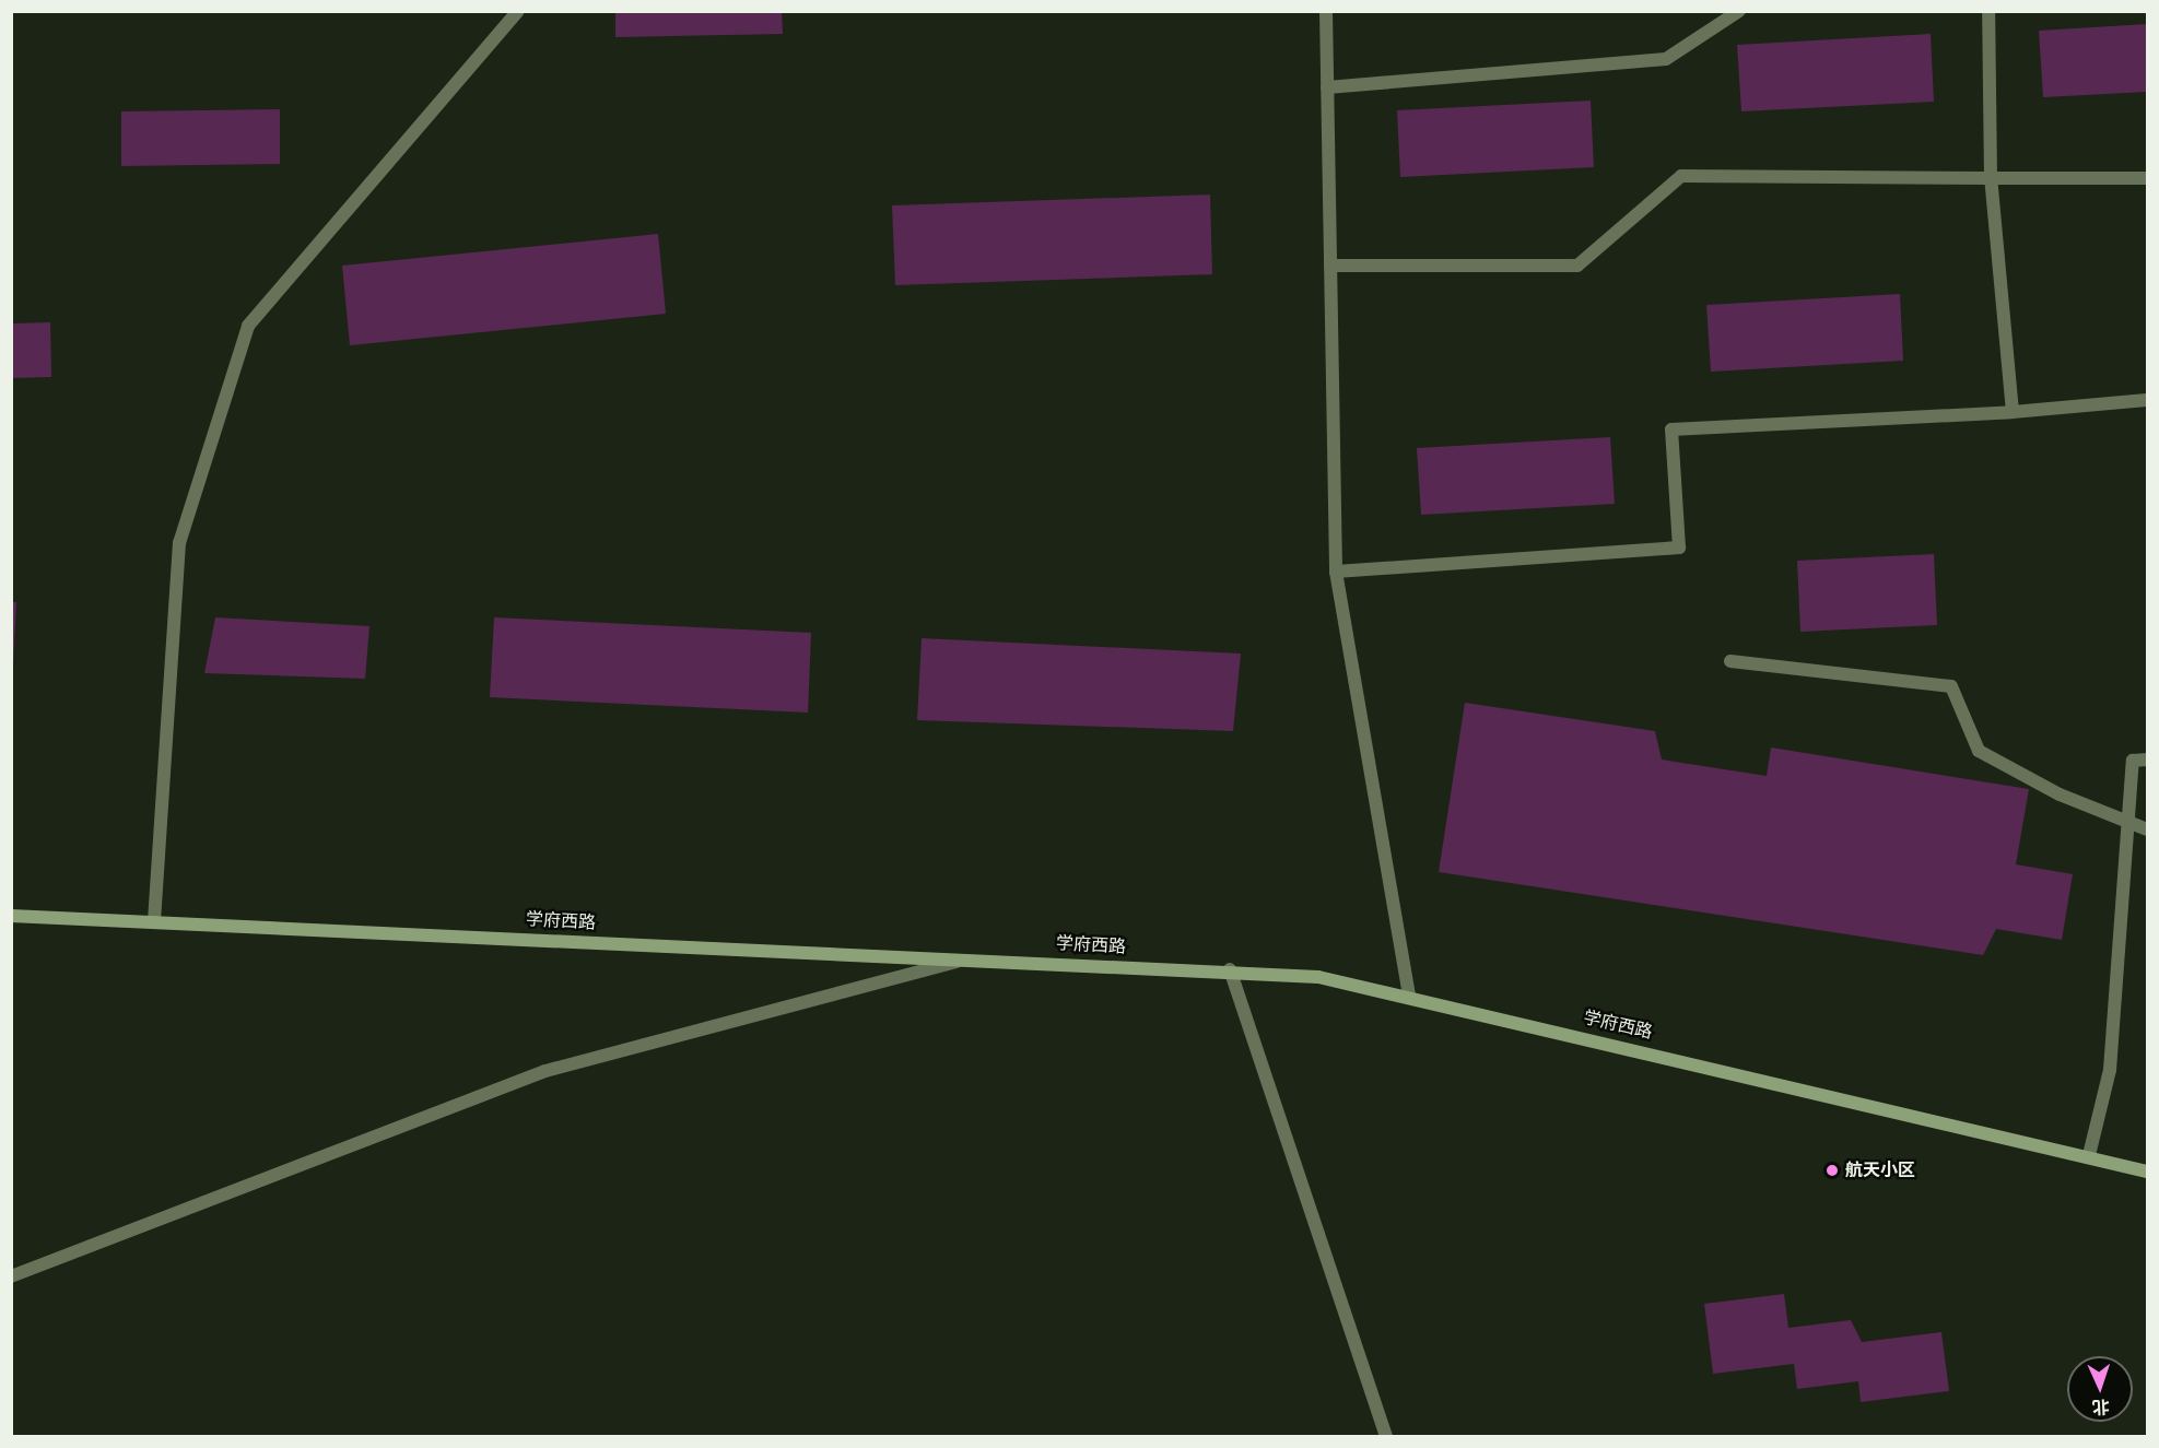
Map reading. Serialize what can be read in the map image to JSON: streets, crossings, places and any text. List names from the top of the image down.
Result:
{
  "streets": {
    "main road": ["学府西路"]
  },
  "places": ["航天小区"],
  "north": "bottom"
}
